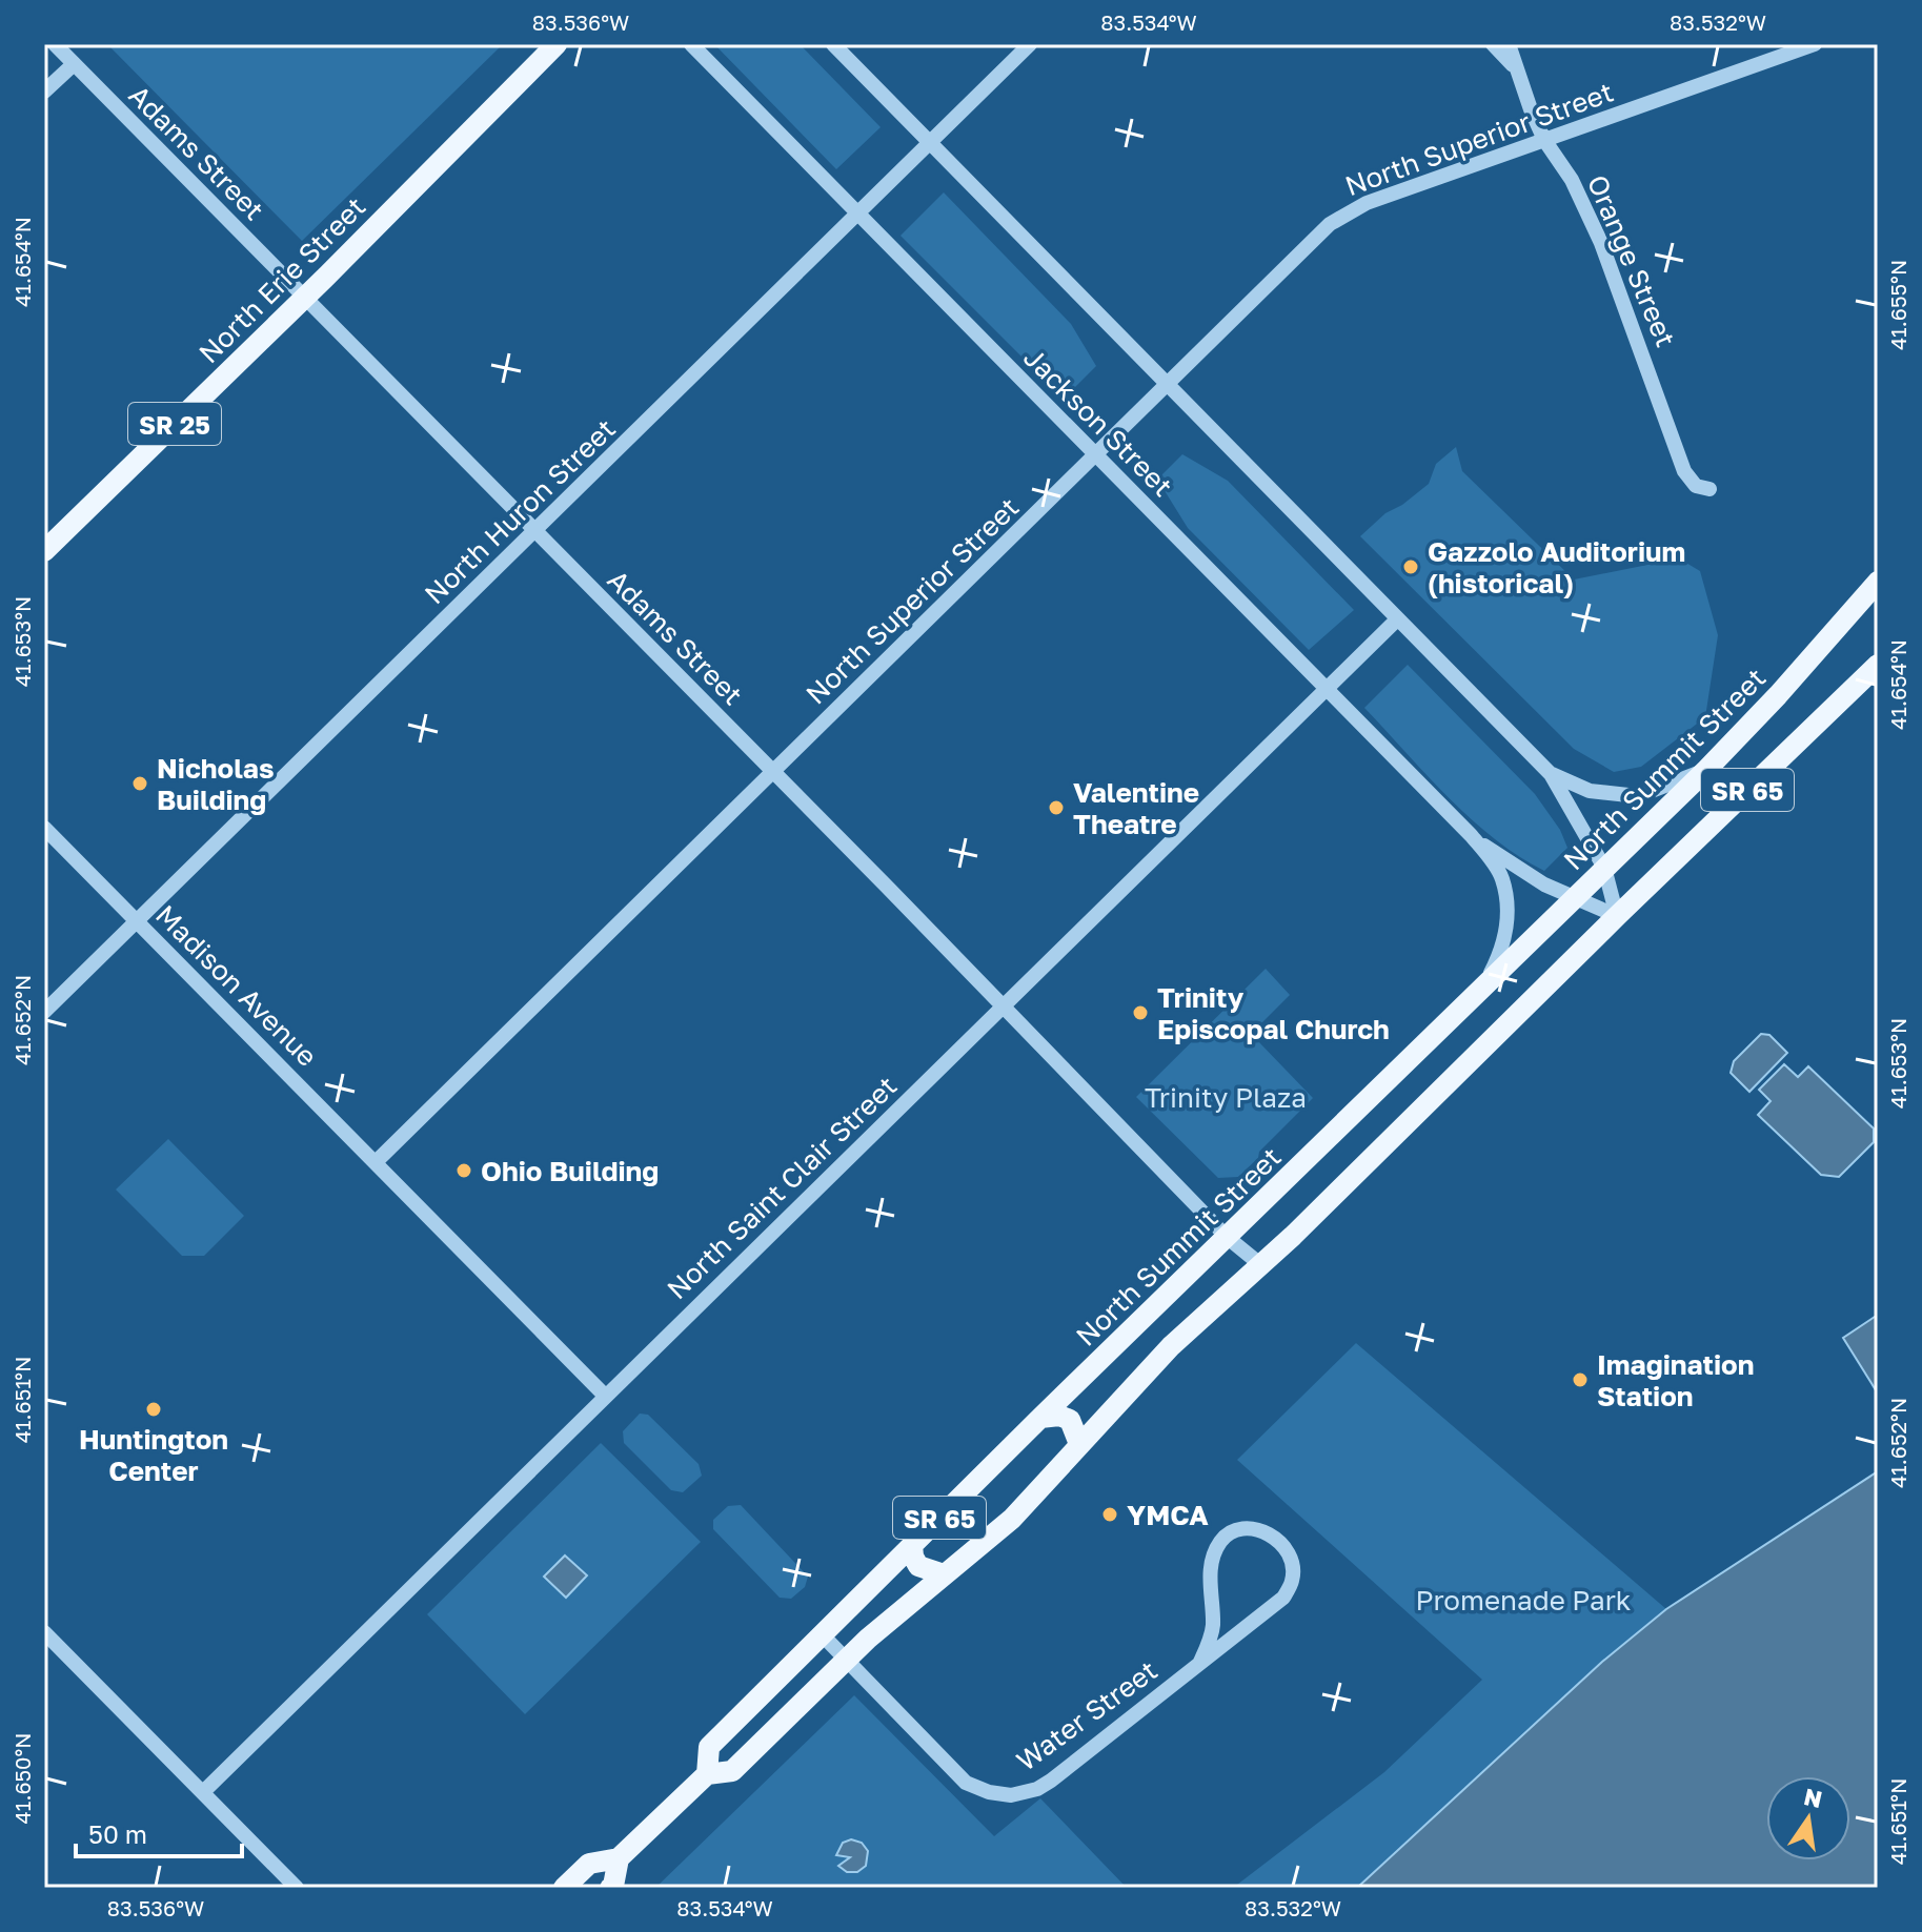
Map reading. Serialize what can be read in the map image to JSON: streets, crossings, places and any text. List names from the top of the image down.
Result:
{
  "streets": {
    "main road": [
      "North Erie Street",
      "SR 25",
      "North Summit Street",
      "SR 65"
    ],
    "street": [
      "North Superior Street",
      "Adams Street",
      "Orange Street",
      "Jackson Street",
      "North Huron Street",
      "Madison Avenue",
      "North Saint Clair Street",
      "Water Street"
    ]
  },
  "crossings": [
    ["North Superior Street", "Adams Street"],
    ["North Superior Street", "Orange Street"],
    ["North Superior Street", "Jackson Street"],
    ["North Superior Street", "Madison Avenue"],
    ["Adams Street", "North Erie Street"],
    ["Adams Street", "North Huron Street"],
    ["Adams Street", "North Summit Street"],
    ["Adams Street", "North Saint Clair Street"],
    ["Jackson Street", "North Huron Street"],
    ["Jackson Street", "North Summit Street"],
    ["Jackson Street", "North Saint Clair Street"],
    ["North Huron Street", "Madison Avenue"],
    ["North Summit Street", "Water Street"],
    ["Madison Avenue", "North Saint Clair Street"]
  ],
  "parks": ["Trinity Plaza", "Promenade Park"],
  "places": [
    "Gazzolo Auditorium (historical)",
    "Nicholas Building",
    "Valentine Theatre",
    "Trinity Episcopal Church",
    "Ohio Building",
    "Imagination Station",
    "Huntington Center",
    "YMCA"
  ],
  "scale_bar": "50 m",
  "north": "top",
  "coordinates": [
    "83.536°W",
    "83.534°W",
    "83.532°W",
    "41.654°N",
    "41.655°N",
    "41.653°N",
    "41.652°N",
    "41.651°N",
    "41.650°N"
  ]
}
